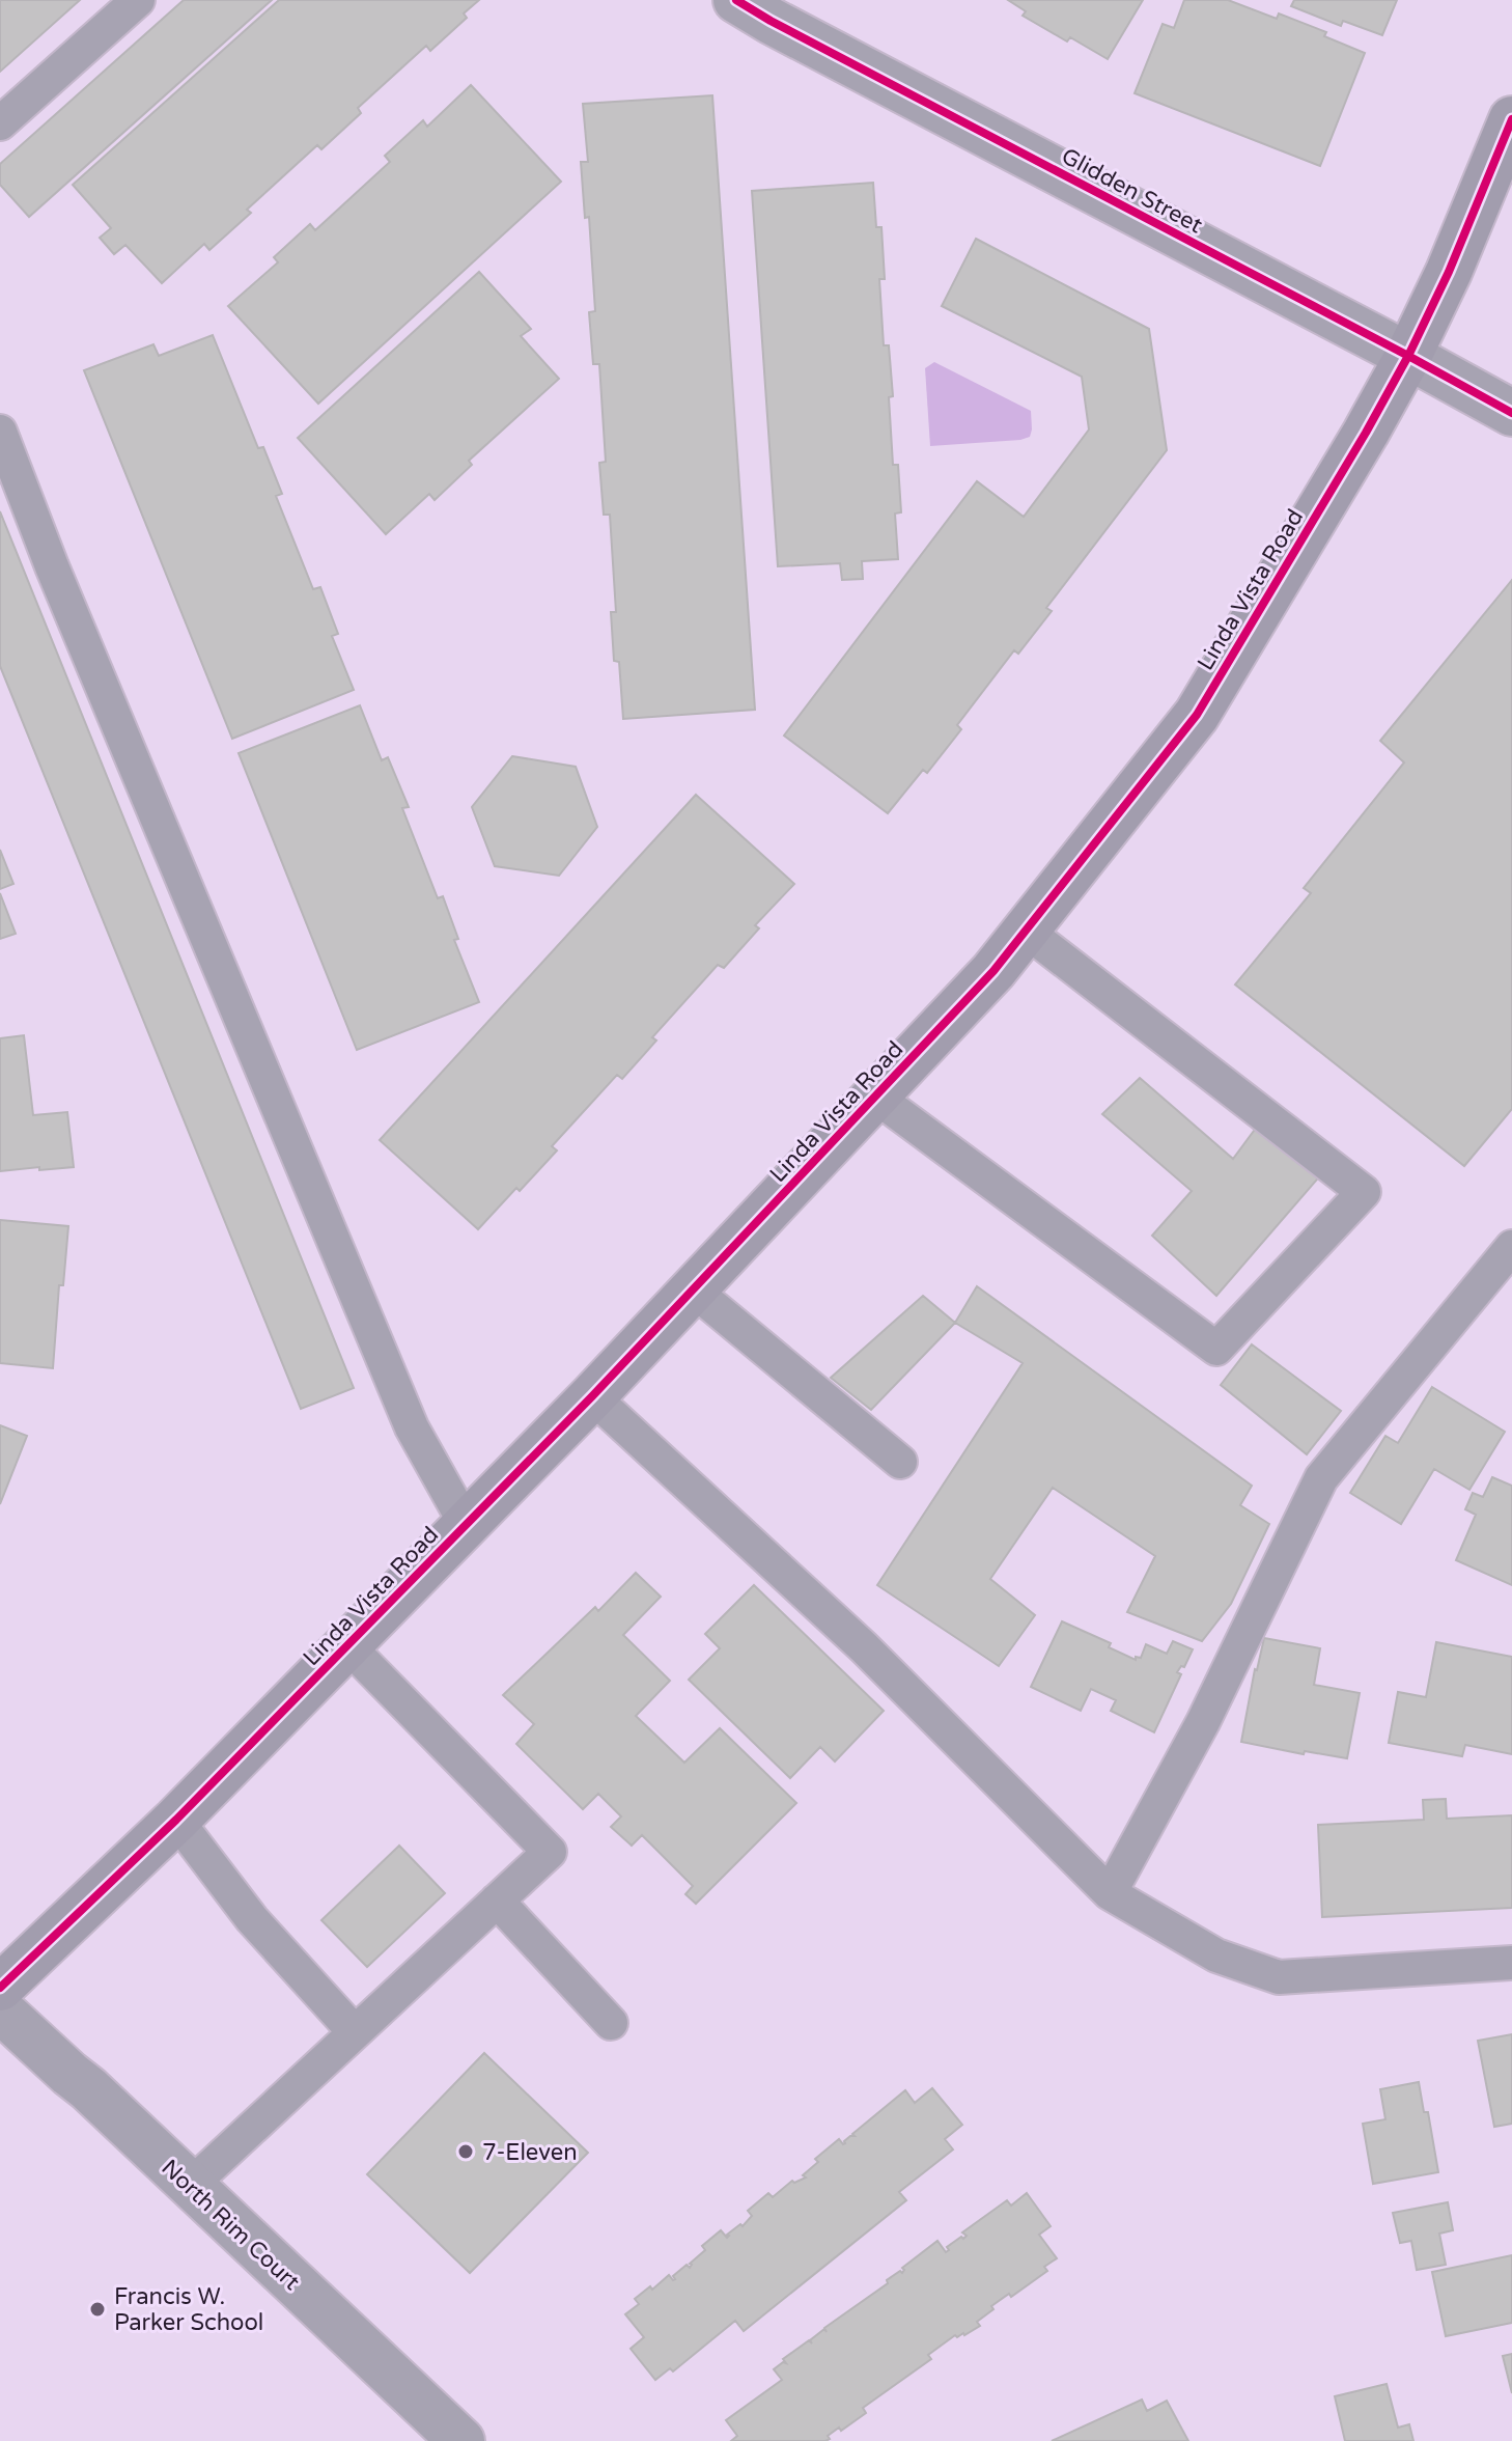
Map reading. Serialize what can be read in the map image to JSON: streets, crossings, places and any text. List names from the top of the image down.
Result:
{
  "streets": {
    "main road": ["Linda Vista Road"],
    "street": ["Glidden Street", "North Rim Court"]
  },
  "crossings": [
    ["Glidden Street", "Linda Vista Road"]
  ],
  "places": ["7-Eleven", "Francis W. Parker School"]
}
